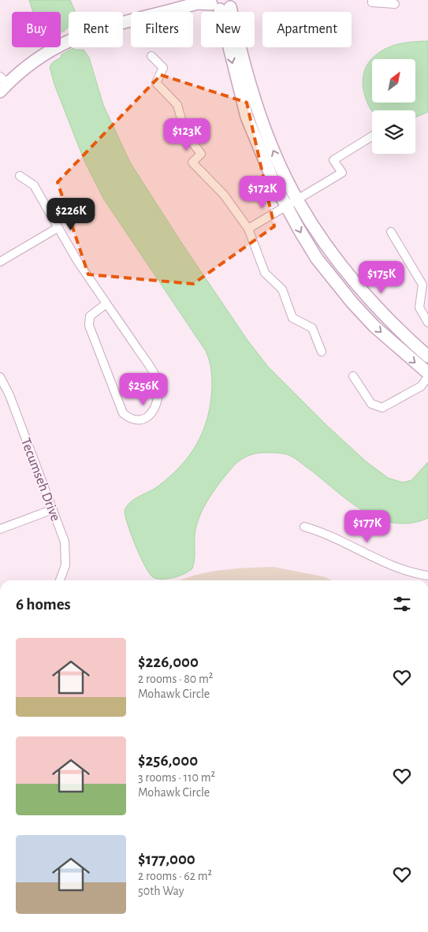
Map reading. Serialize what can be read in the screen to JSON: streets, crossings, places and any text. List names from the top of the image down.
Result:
{
  "streets": {
    "street": ["Tecumseh Drive"]
  },
  "north": "top right",
  "page": {
    "chip": [
      "Buy",
      "Rent",
      "Filters",
      "New",
      "Apartment"
    ],
    "price": [
      "$123K",
      "$172K",
      "$226K",
      "$175K",
      "$256K",
      "$177K"
    ],
    "heading": "6 homes",
    "list": [
      {
        "name": "$226,000",
        "note": "2 rooms · 80 m² · Mohawk Circle"
      },
      {
        "name": "$256,000",
        "note": "3 rooms · 110 m² · Mohawk Circle"
      },
      {
        "name": "$177,000",
        "note": "2 rooms · 62 m² · 50th Way"
      }
    ]
  }
}
